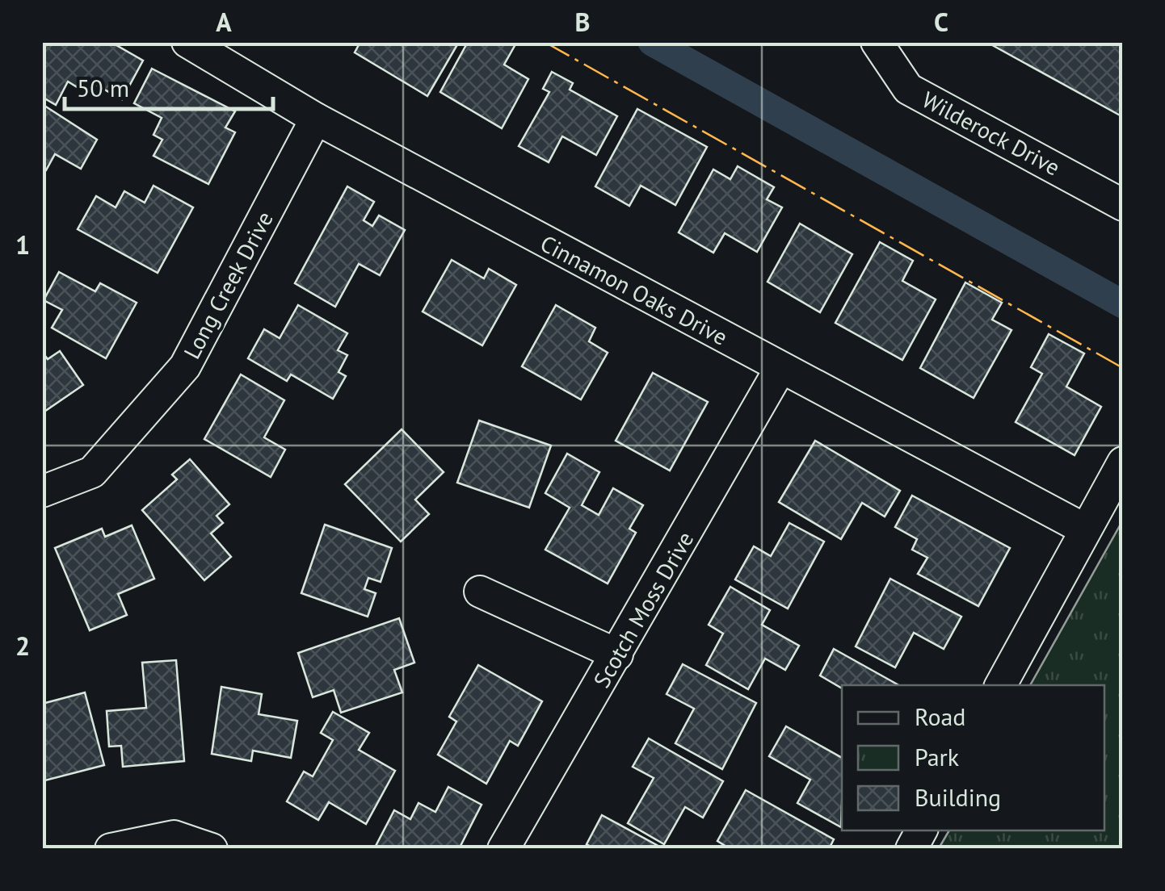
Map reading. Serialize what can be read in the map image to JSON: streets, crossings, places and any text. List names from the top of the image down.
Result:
{
  "streets": {
    "street": [
      "Wilderock Drive",
      "Long Creek Drive",
      "Cinnamon Oaks Drive",
      "Scotch Moss Drive"
    ]
  },
  "crossings": [
    ["Long Creek Drive", "Cinnamon Oaks Drive"],
    ["Cinnamon Oaks Drive", "Scotch Moss Drive"]
  ],
  "legend": ["Road", "Park", "Building"],
  "scale_bar": "50 m",
  "grid": {
    "columns": ["A", "B", "C"],
    "rows": ["1", "2"]
  }
}
